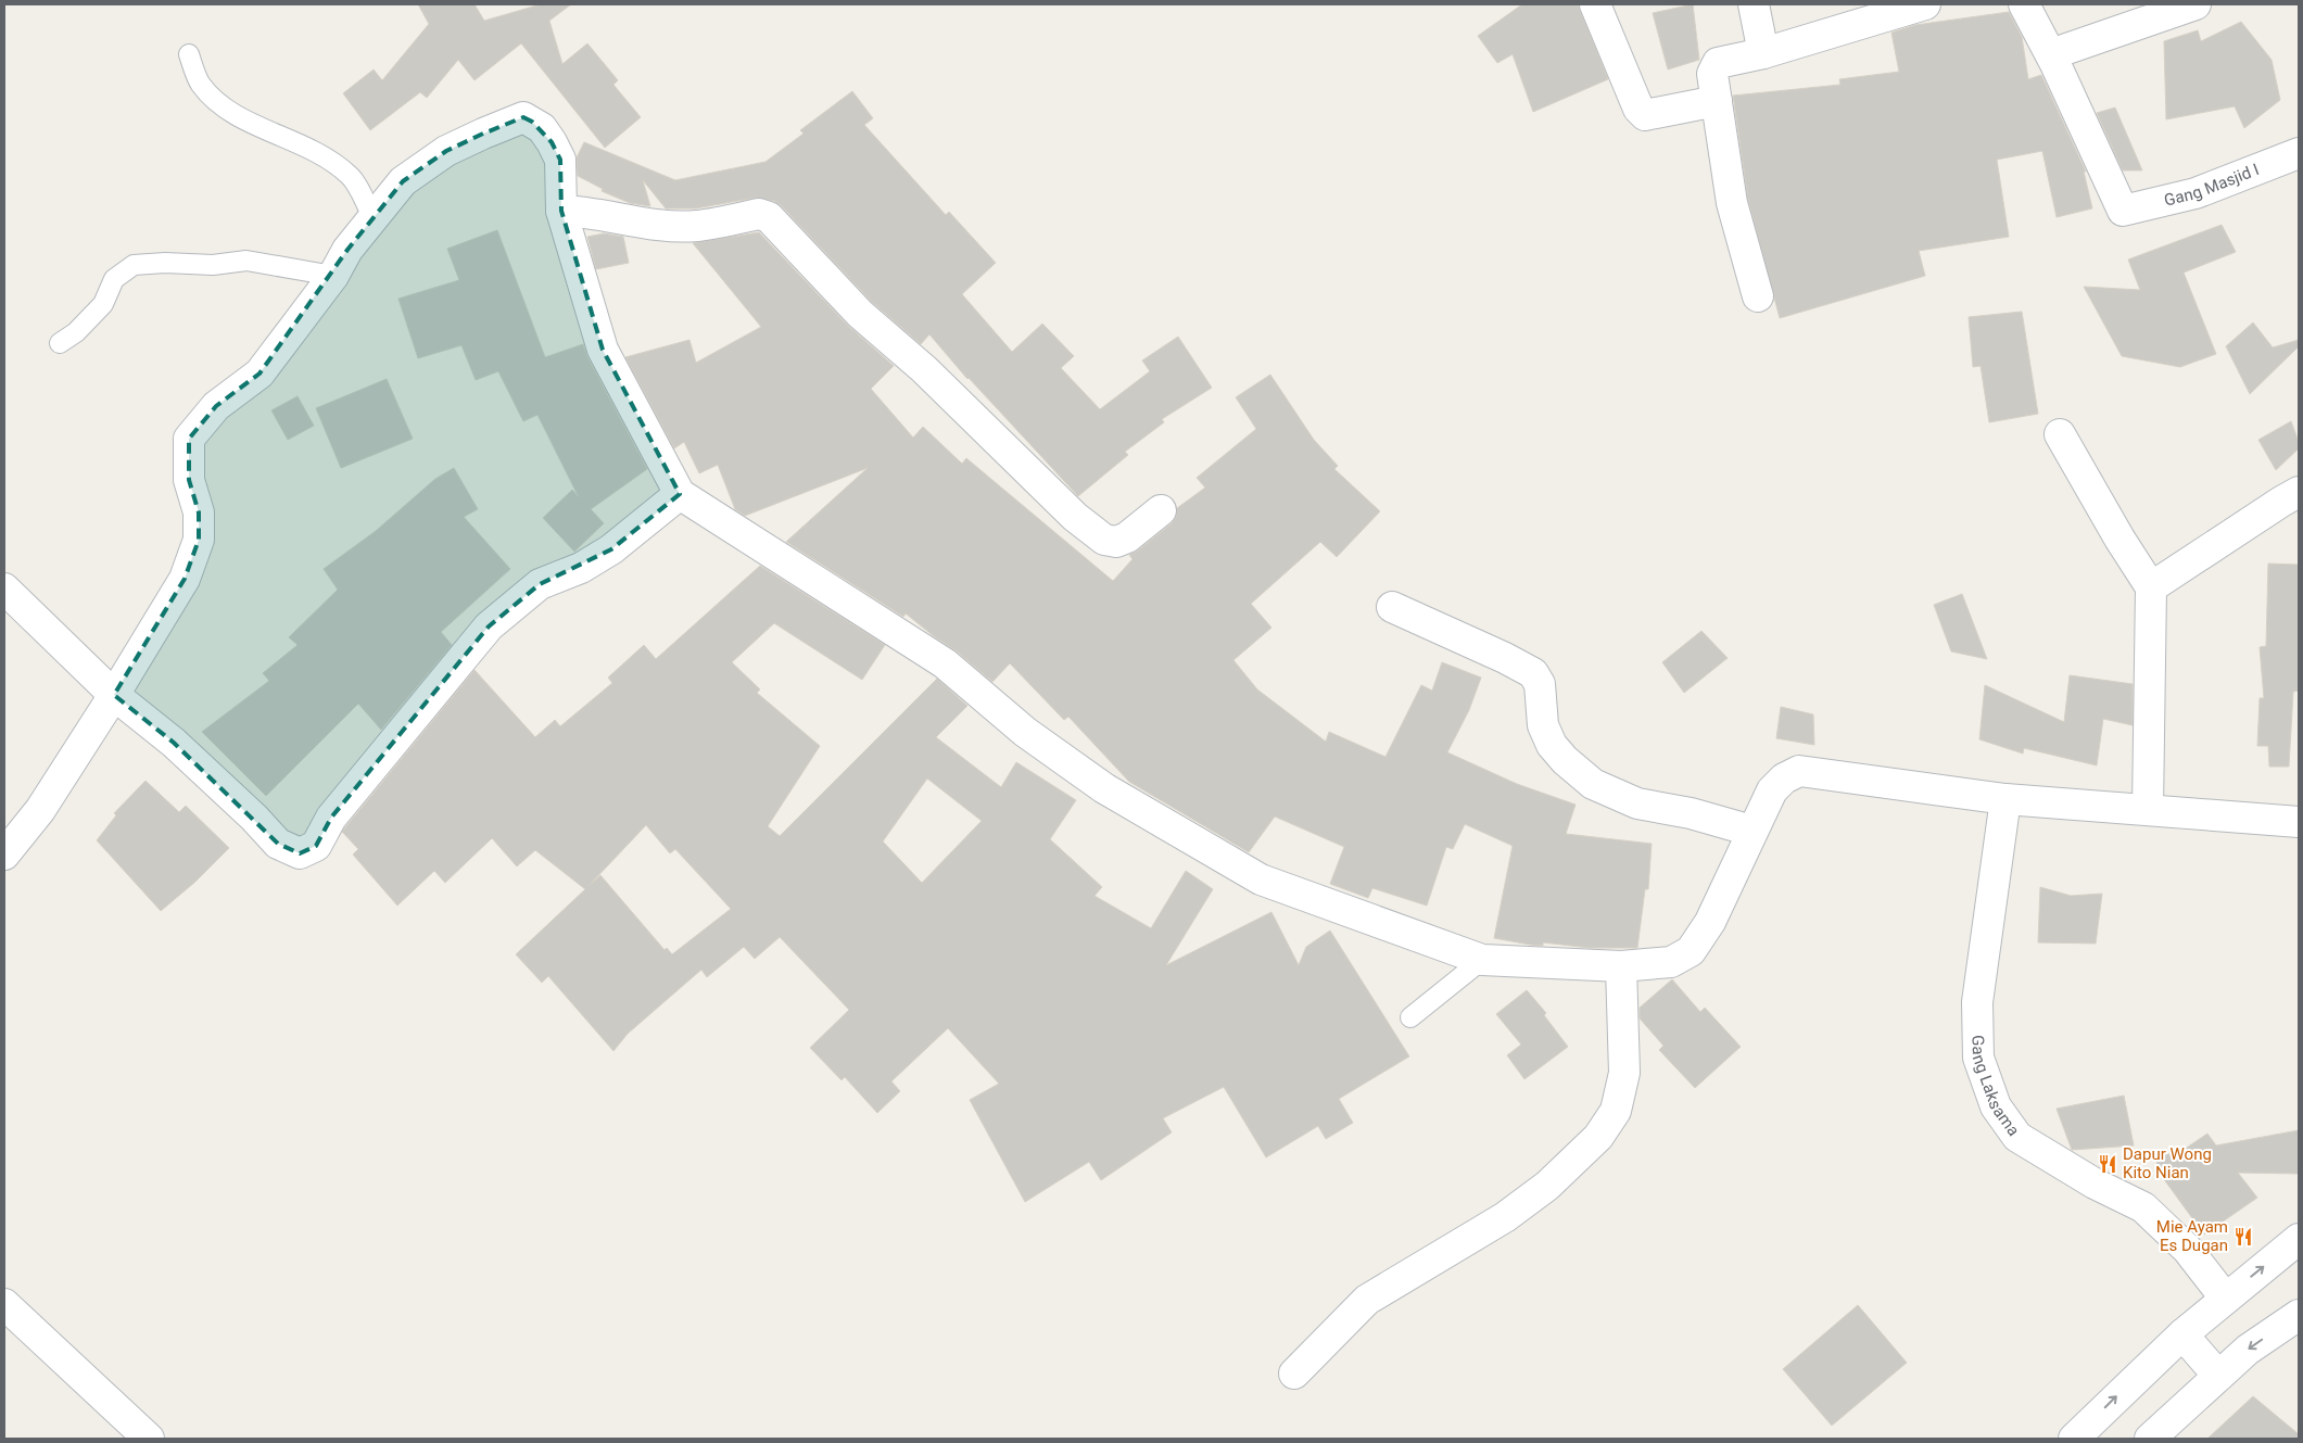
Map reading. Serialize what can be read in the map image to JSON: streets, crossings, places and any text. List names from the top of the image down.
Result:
{
  "streets": {
    "street": ["Gang Masjid I", "Gang Laksama"]
  },
  "places": {
    "restaurant": ["Dapur Wong Kito Nian", "Mie Ayam Es Dugan"]
  }
}
